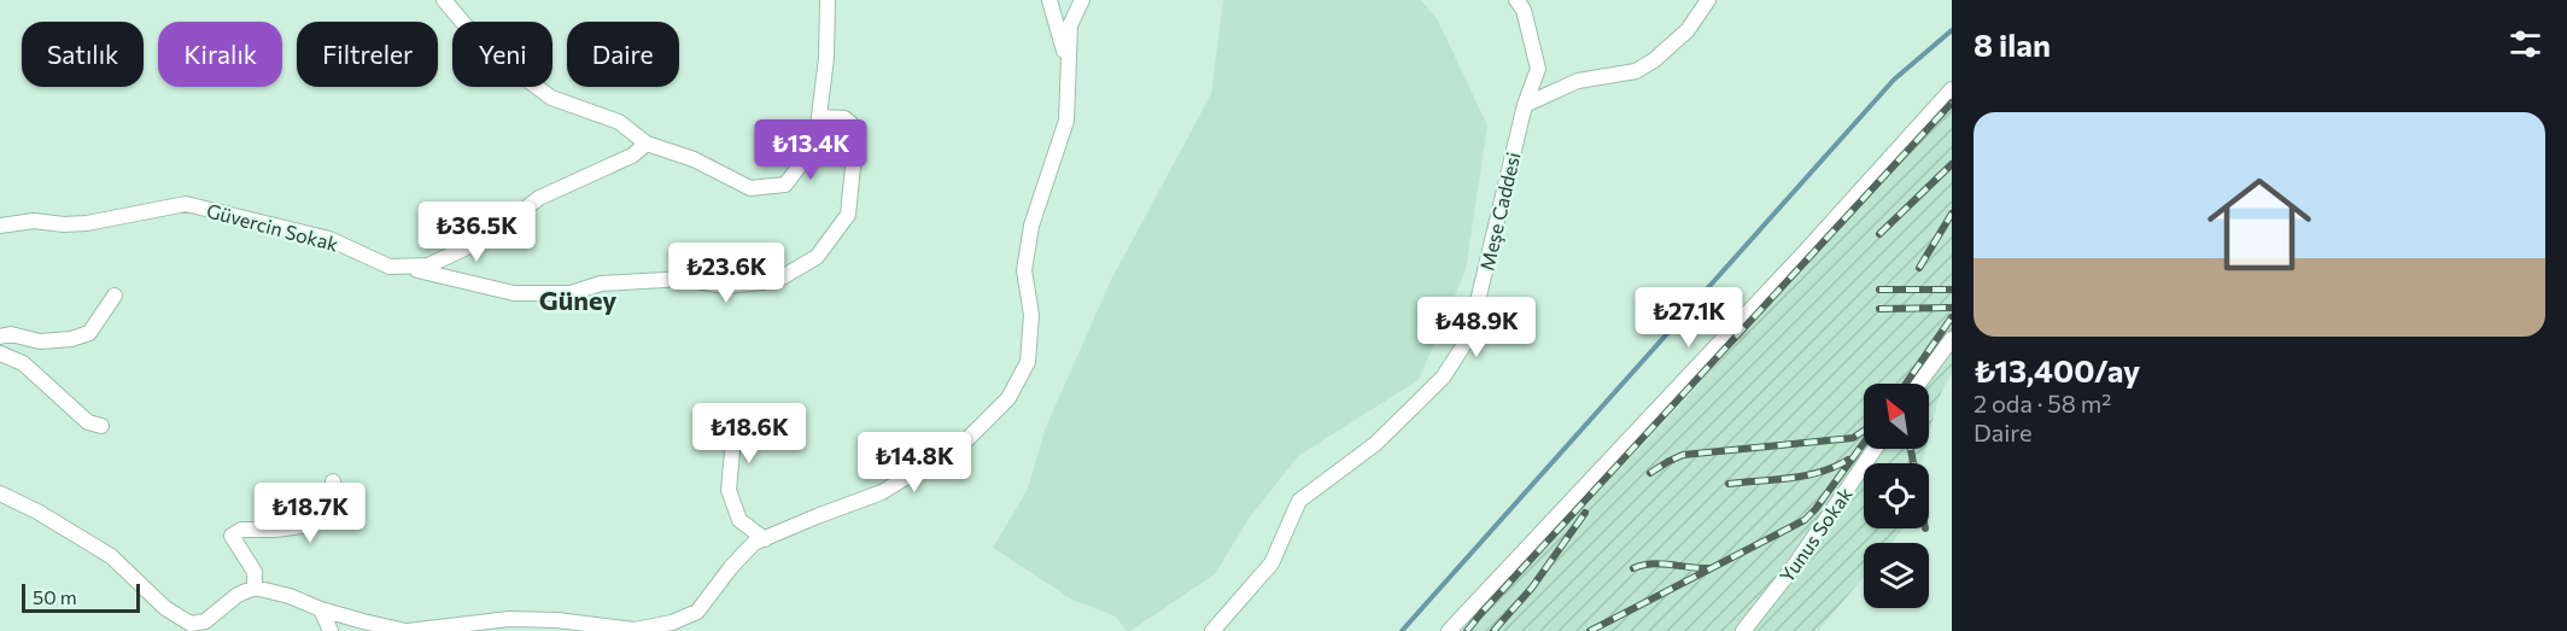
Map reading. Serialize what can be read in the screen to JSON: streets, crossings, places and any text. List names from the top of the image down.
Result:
{
  "streets": {
    "street": ["Meşe Caddesi", "Güvercin Sokak", "Yunus Sokak"]
  },
  "districts": ["Güney"],
  "scale_bar": "50 m",
  "north": "top left",
  "page": {
    "heading": "8 ilan",
    "chip": [
      "Satılık",
      "Kiralık",
      "Filtreler",
      "Yeni",
      "Daire"
    ],
    "list": [
      {
        "name": "₺13,400/ay",
        "note": "2 oda · 58 m² · Daire"
      }
    ],
    "price": [
      "₺13.4K",
      "₺36.5K",
      "₺23.6K",
      "₺27.1K",
      "₺48.9K",
      "₺18.6K",
      "₺14.8K",
      "₺18.7K"
    ],
    "scale": "50 m"
  }
}
